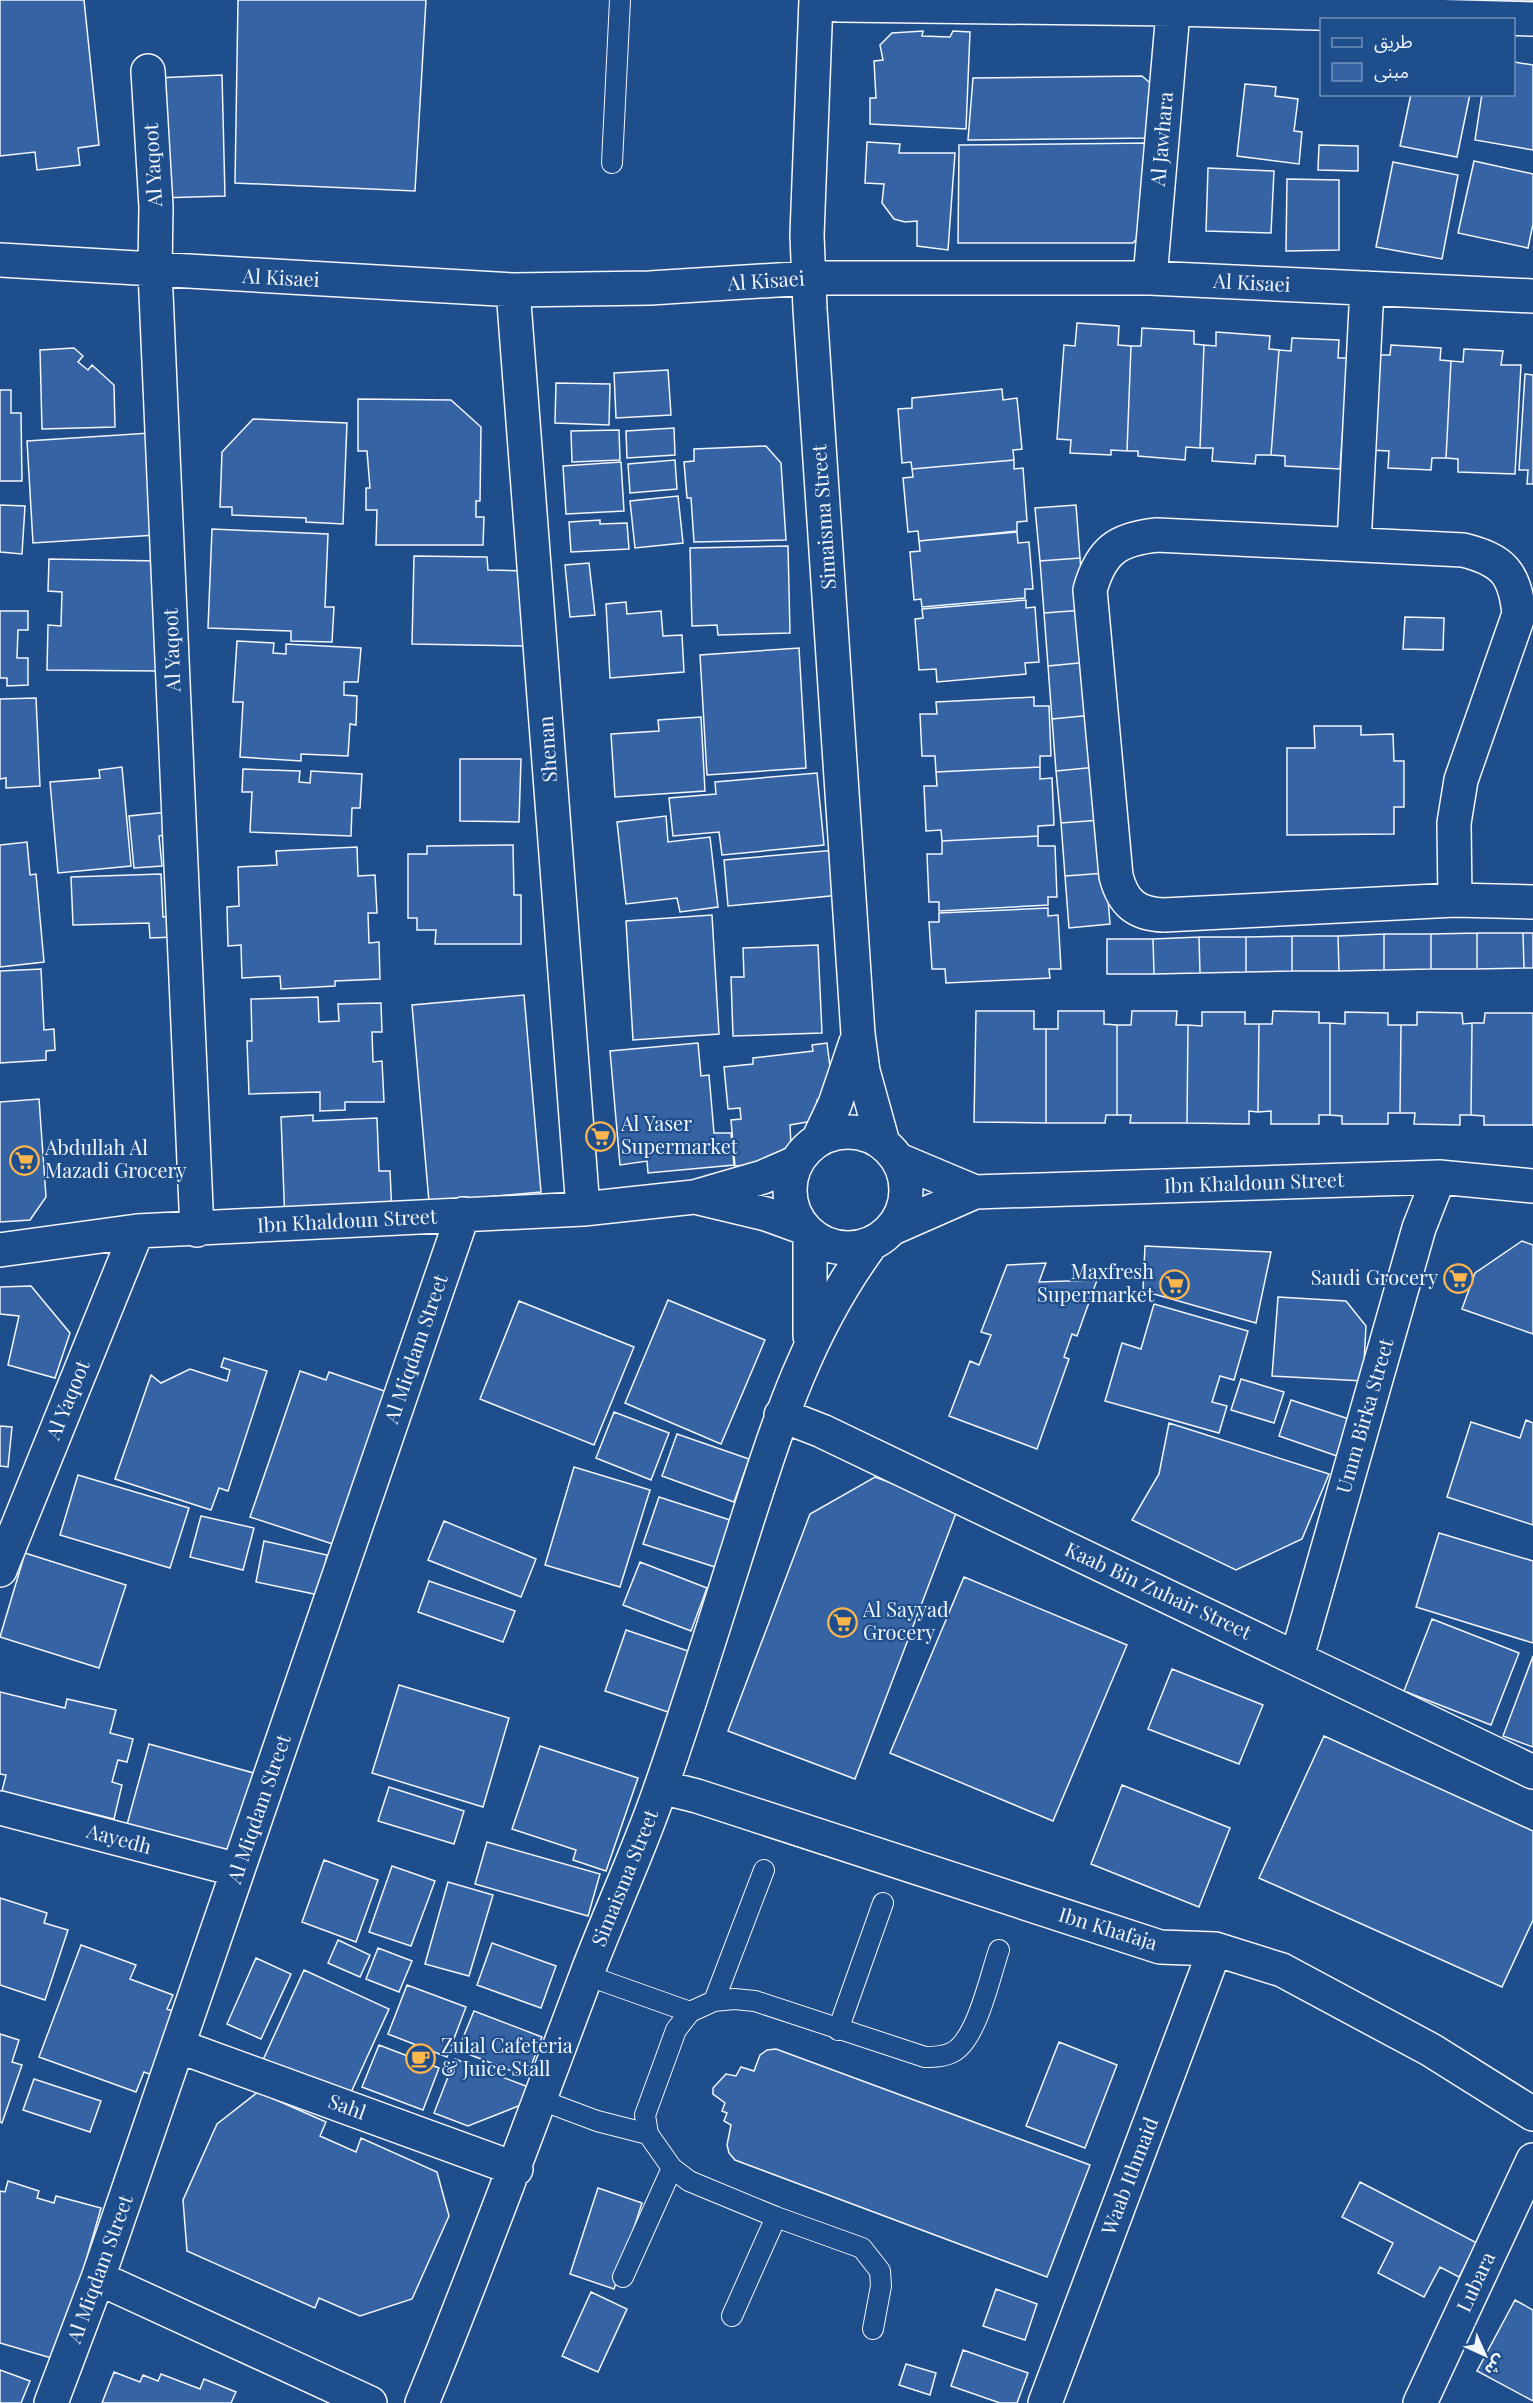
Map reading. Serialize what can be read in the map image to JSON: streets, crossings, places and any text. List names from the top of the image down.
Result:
{
  "streets": {
    "street": [
      "Al Jawhara",
      "Al Yaqoot",
      "Al Kisaei",
      "Simaisma Street",
      "Shenan",
      "Ibn Khaldoun Street",
      "Al Miqdam Street",
      "Umm Birka Street",
      "Kaab Bin Zuhair Street",
      "Aayedh",
      "Ibn Khafaja",
      "Sahl",
      "Waab Ithmaid",
      "Lubara"
    ]
  },
  "crossings": [
    ["Al Jawhara", "Al Kisaei"],
    ["Al Yaqoot", "Al Kisaei"],
    ["Al Yaqoot", "Ibn Khaldoun Street"],
    ["Al Kisaei", "Simaisma Street"],
    ["Al Kisaei", "Shenan"],
    ["Simaisma Street", "Ibn Khaldoun Street"],
    ["Simaisma Street", "Kaab Bin Zuhair Street"],
    ["Simaisma Street", "Ibn Khafaja"],
    ["Simaisma Street", "Sahl"],
    ["Shenan", "Ibn Khaldoun Street"],
    ["Ibn Khaldoun Street", "Al Miqdam Street"],
    ["Ibn Khaldoun Street", "Umm Birka Street"],
    ["Al Miqdam Street", "Aayedh"],
    ["Al Miqdam Street", "Sahl"],
    ["Umm Birka Street", "Kaab Bin Zuhair Street"],
    ["Ibn Khafaja", "Waab Ithmaid"]
  ],
  "places": {
    "supermarket": [
      "Al Yaser Supermarket",
      "Abdullah Al Mazadi Grocery",
      "Saudi Grocery",
      "Maxfresh Supermarket",
      "Al Sayyad Grocery"
    ],
    "cafe": ["Zulal Cafeteria & Juice Stall"]
  },
  "legend": ["طريق", "مبنى"],
  "north": "bottom right"
}
